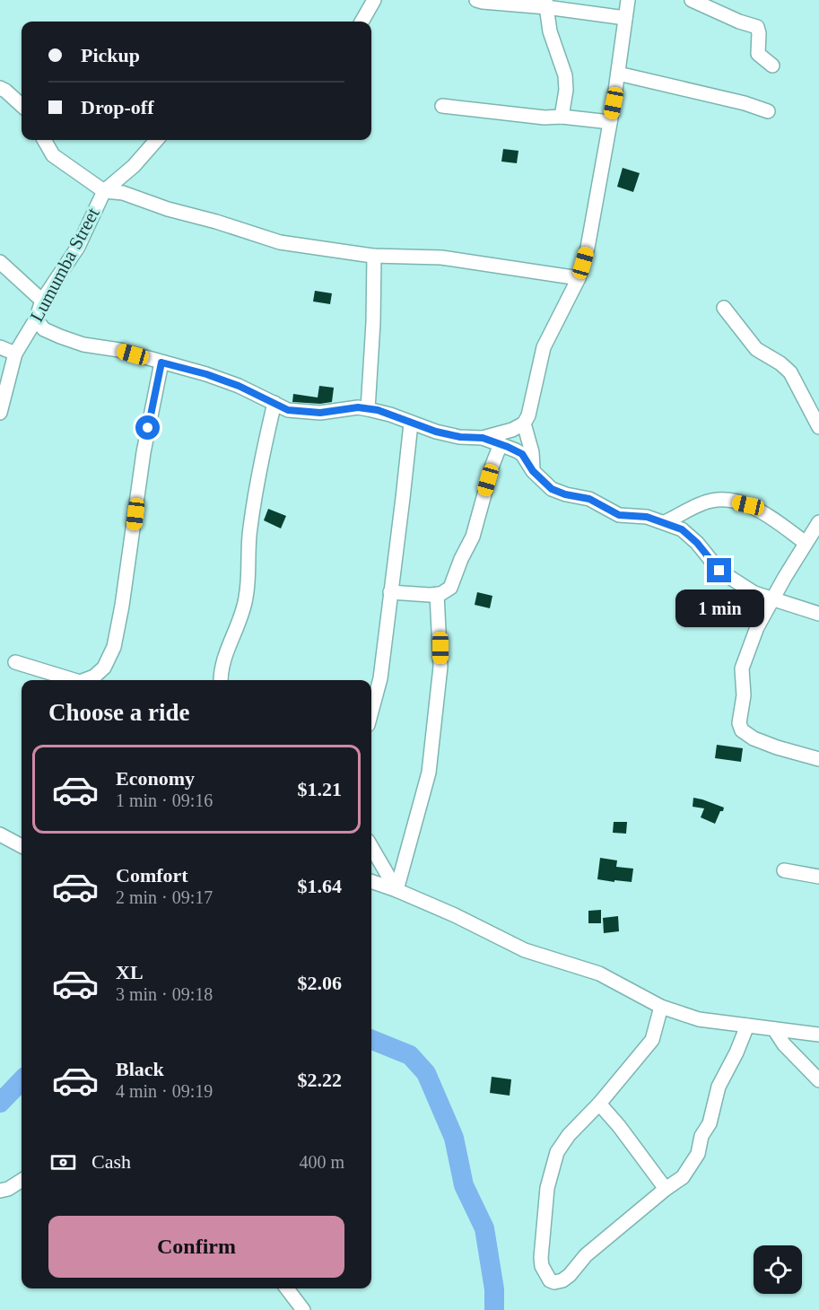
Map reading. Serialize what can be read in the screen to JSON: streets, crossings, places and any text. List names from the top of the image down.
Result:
{
  "streets": {
    "street": ["Lumumba Street"]
  },
  "page": {
    "banner": ["Pickup", "Drop-off"],
    "bubble": "1 min",
    "heading": "Choose a ride",
    "list": [
      {
        "name": "Economy",
        "note": "1 min · 09:16",
        "value": "$1.21"
      },
      {
        "name": "Comfort",
        "note": "2 min · 09:17",
        "value": "$1.64"
      },
      {
        "name": "XL",
        "note": "3 min · 09:18",
        "value": "$2.06"
      },
      {
        "name": "Black",
        "note": "4 min · 09:19",
        "value": "$2.22"
      }
    ],
    "pay": ["Cash", "400 m"],
    "buttons": "Confirm"
  }
}
